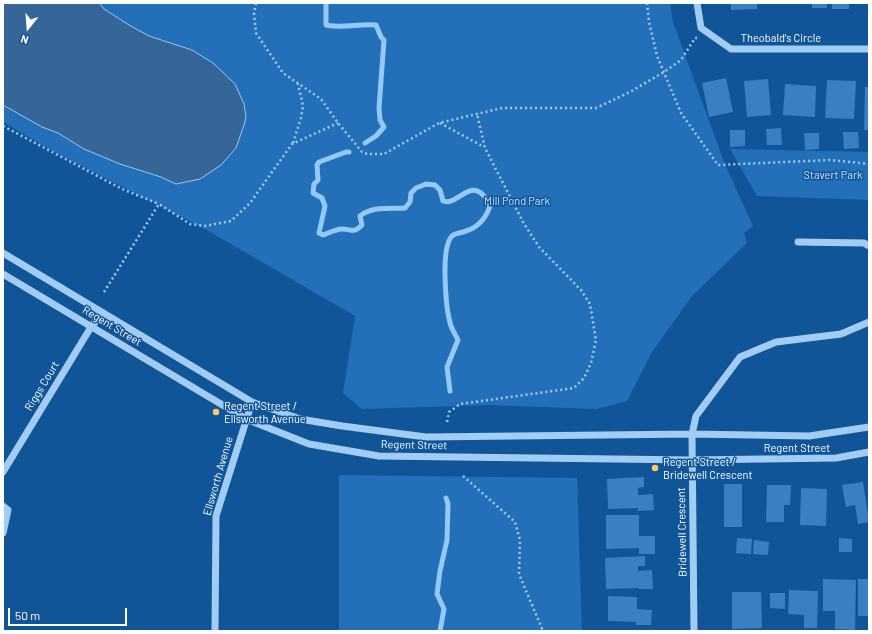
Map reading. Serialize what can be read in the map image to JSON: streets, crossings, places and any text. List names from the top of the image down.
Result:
{
  "streets": {
    "street": [
      "Theobald's Circle",
      "Regent Street",
      "Riggs Court",
      "Ellsworth Avenue",
      "Bridewell Crescent"
    ]
  },
  "crossings": [
    ["Regent Street", "Riggs Court"],
    ["Regent Street", "Ellsworth Avenue"],
    ["Regent Street", "Bridewell Crescent"]
  ],
  "parks": ["Stavert Park", "Mill Pond Park"],
  "places": ["Regent Street / Ellsworth Avenue", "Regent Street / Bridewell Crescent"],
  "scale_bar": "50 m",
  "north": "bottom"
}
